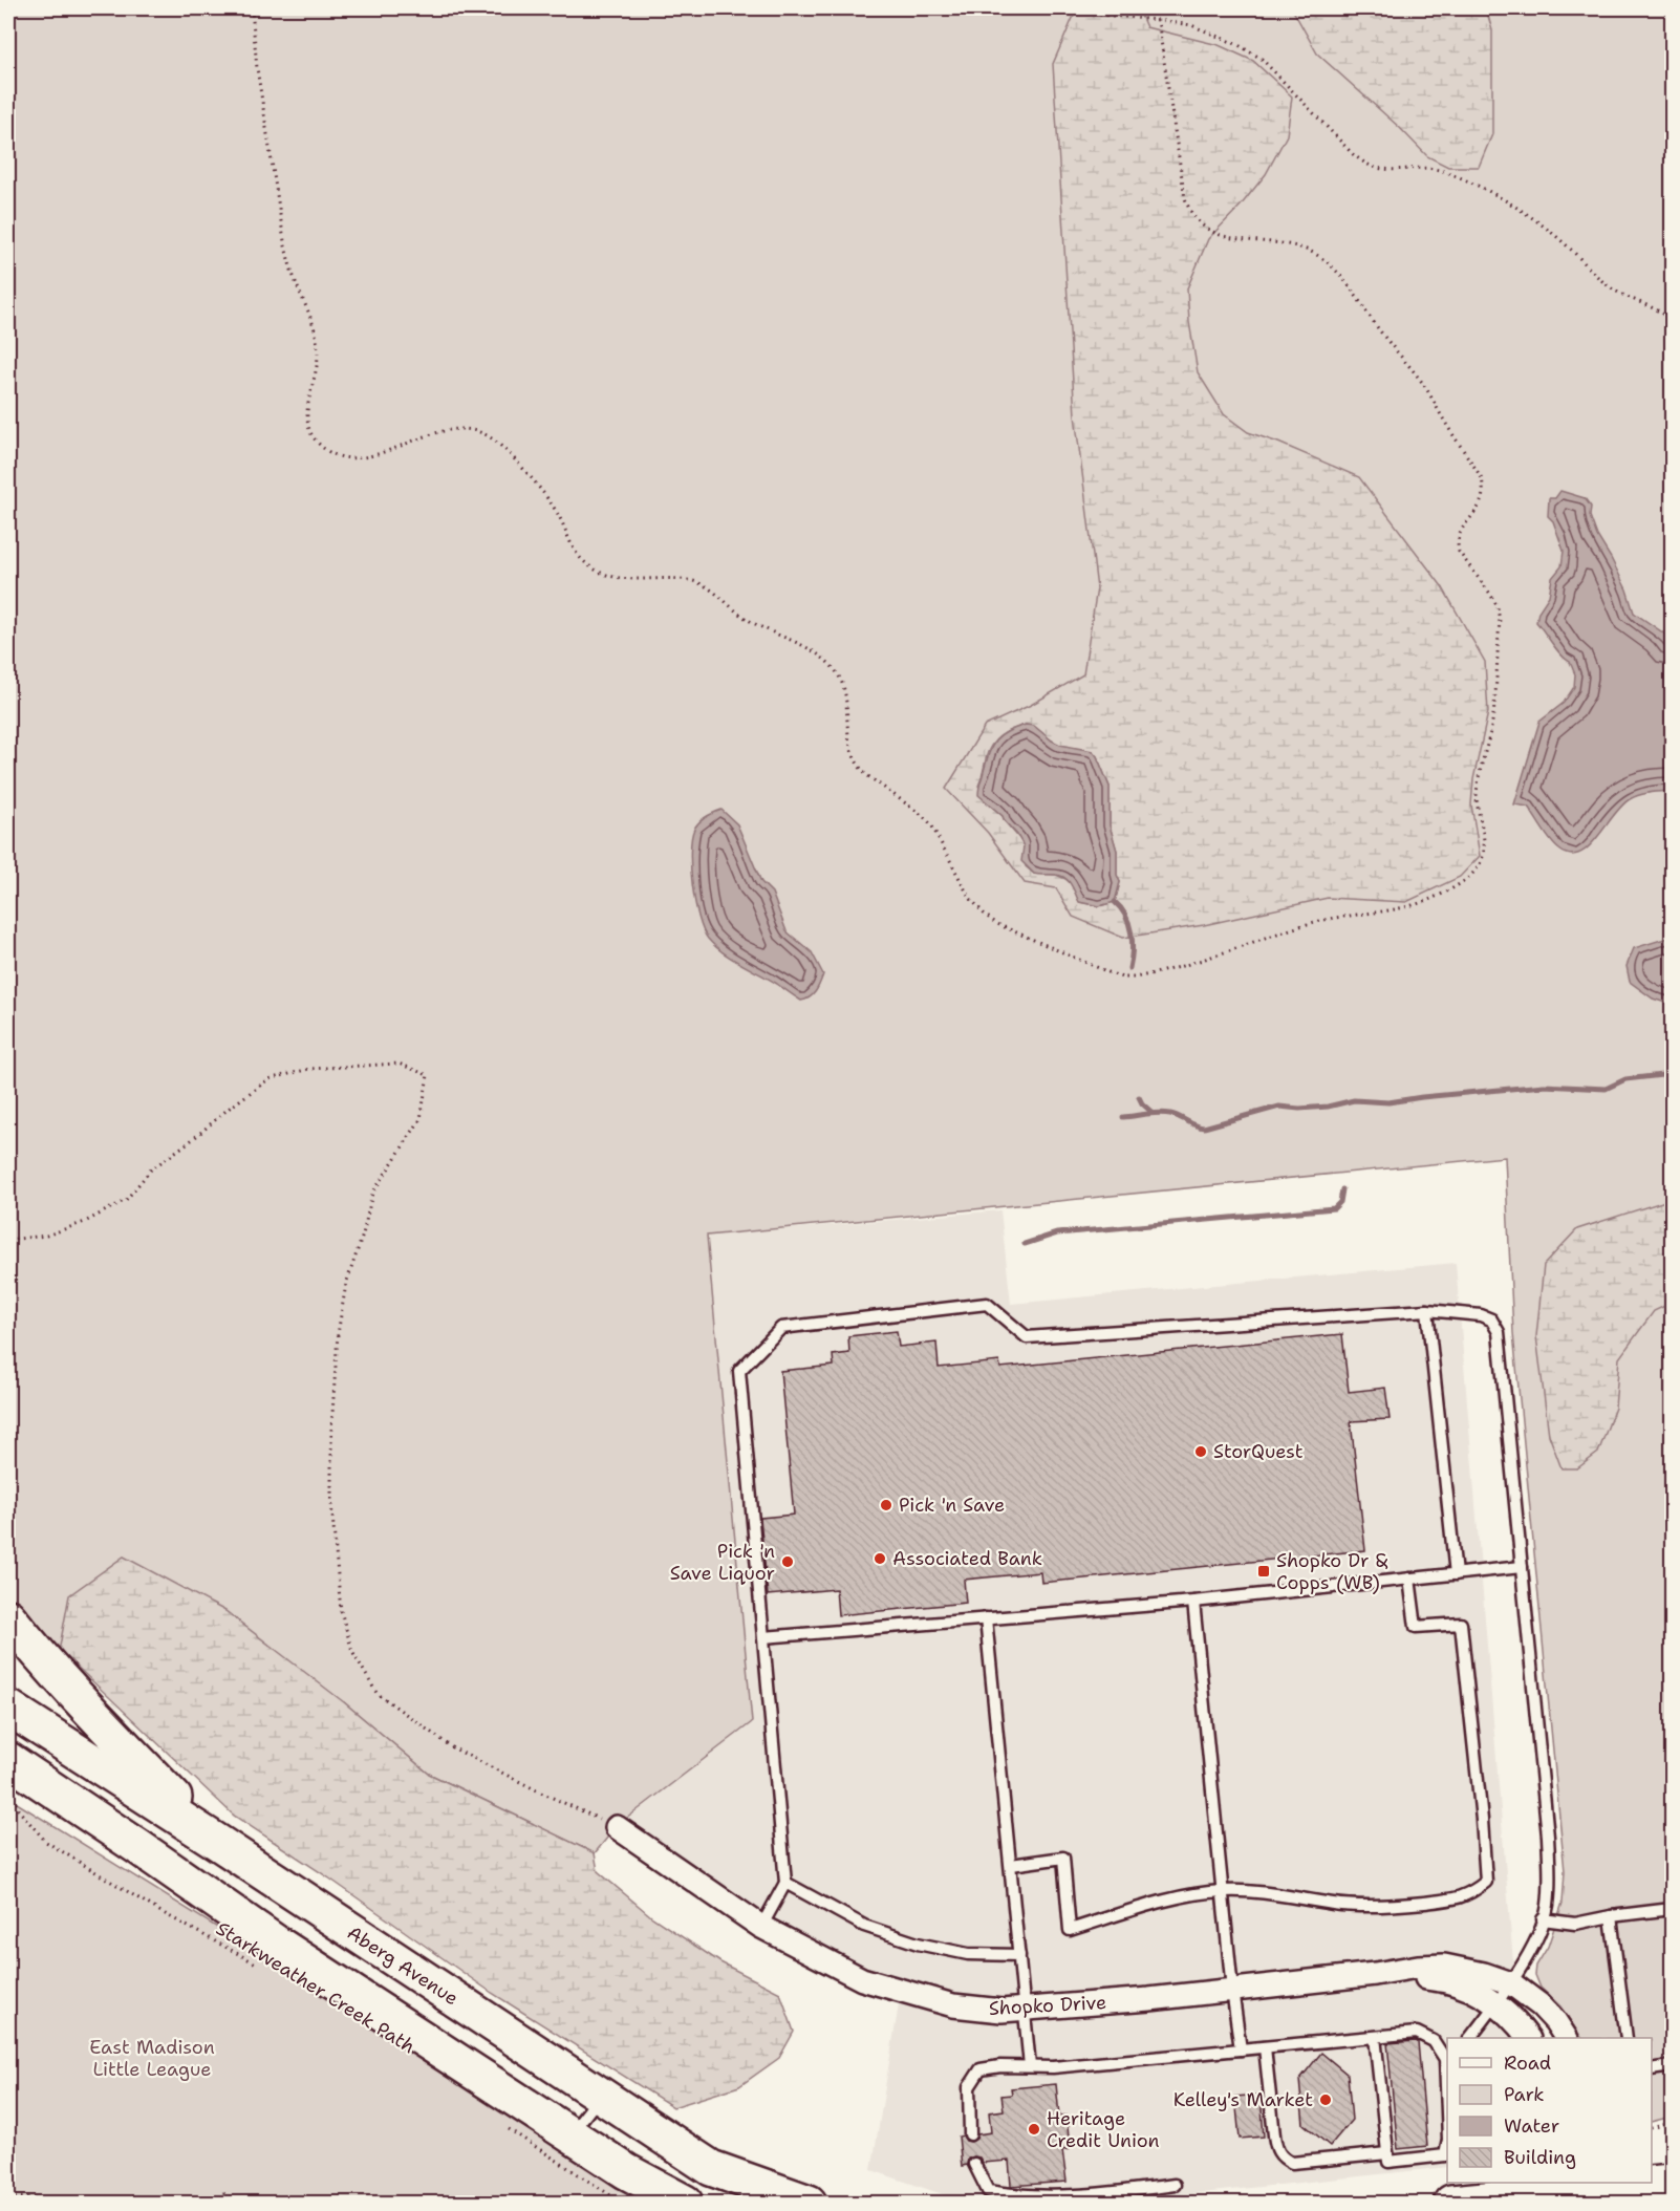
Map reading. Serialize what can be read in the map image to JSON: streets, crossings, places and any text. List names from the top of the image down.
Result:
{
  "streets": {
    "main road": ["Aberg Avenue"],
    "street": ["Shopko Drive"],
    "path": ["Starkweather Creek Path"]
  },
  "parks": ["East Madison Little League"],
  "places": {
    "other": [
      "StorQuest",
      "Pick 'n Save",
      "Associated Bank",
      "Pick 'n Save Liquor",
      "Kelley's Market",
      "Heritage Credit Union"
    ],
    "transit": ["Shopko Dr & Copps (WB)"]
  },
  "legend": [
    "Road",
    "Park",
    "Water",
    "Building"
  ]
}
